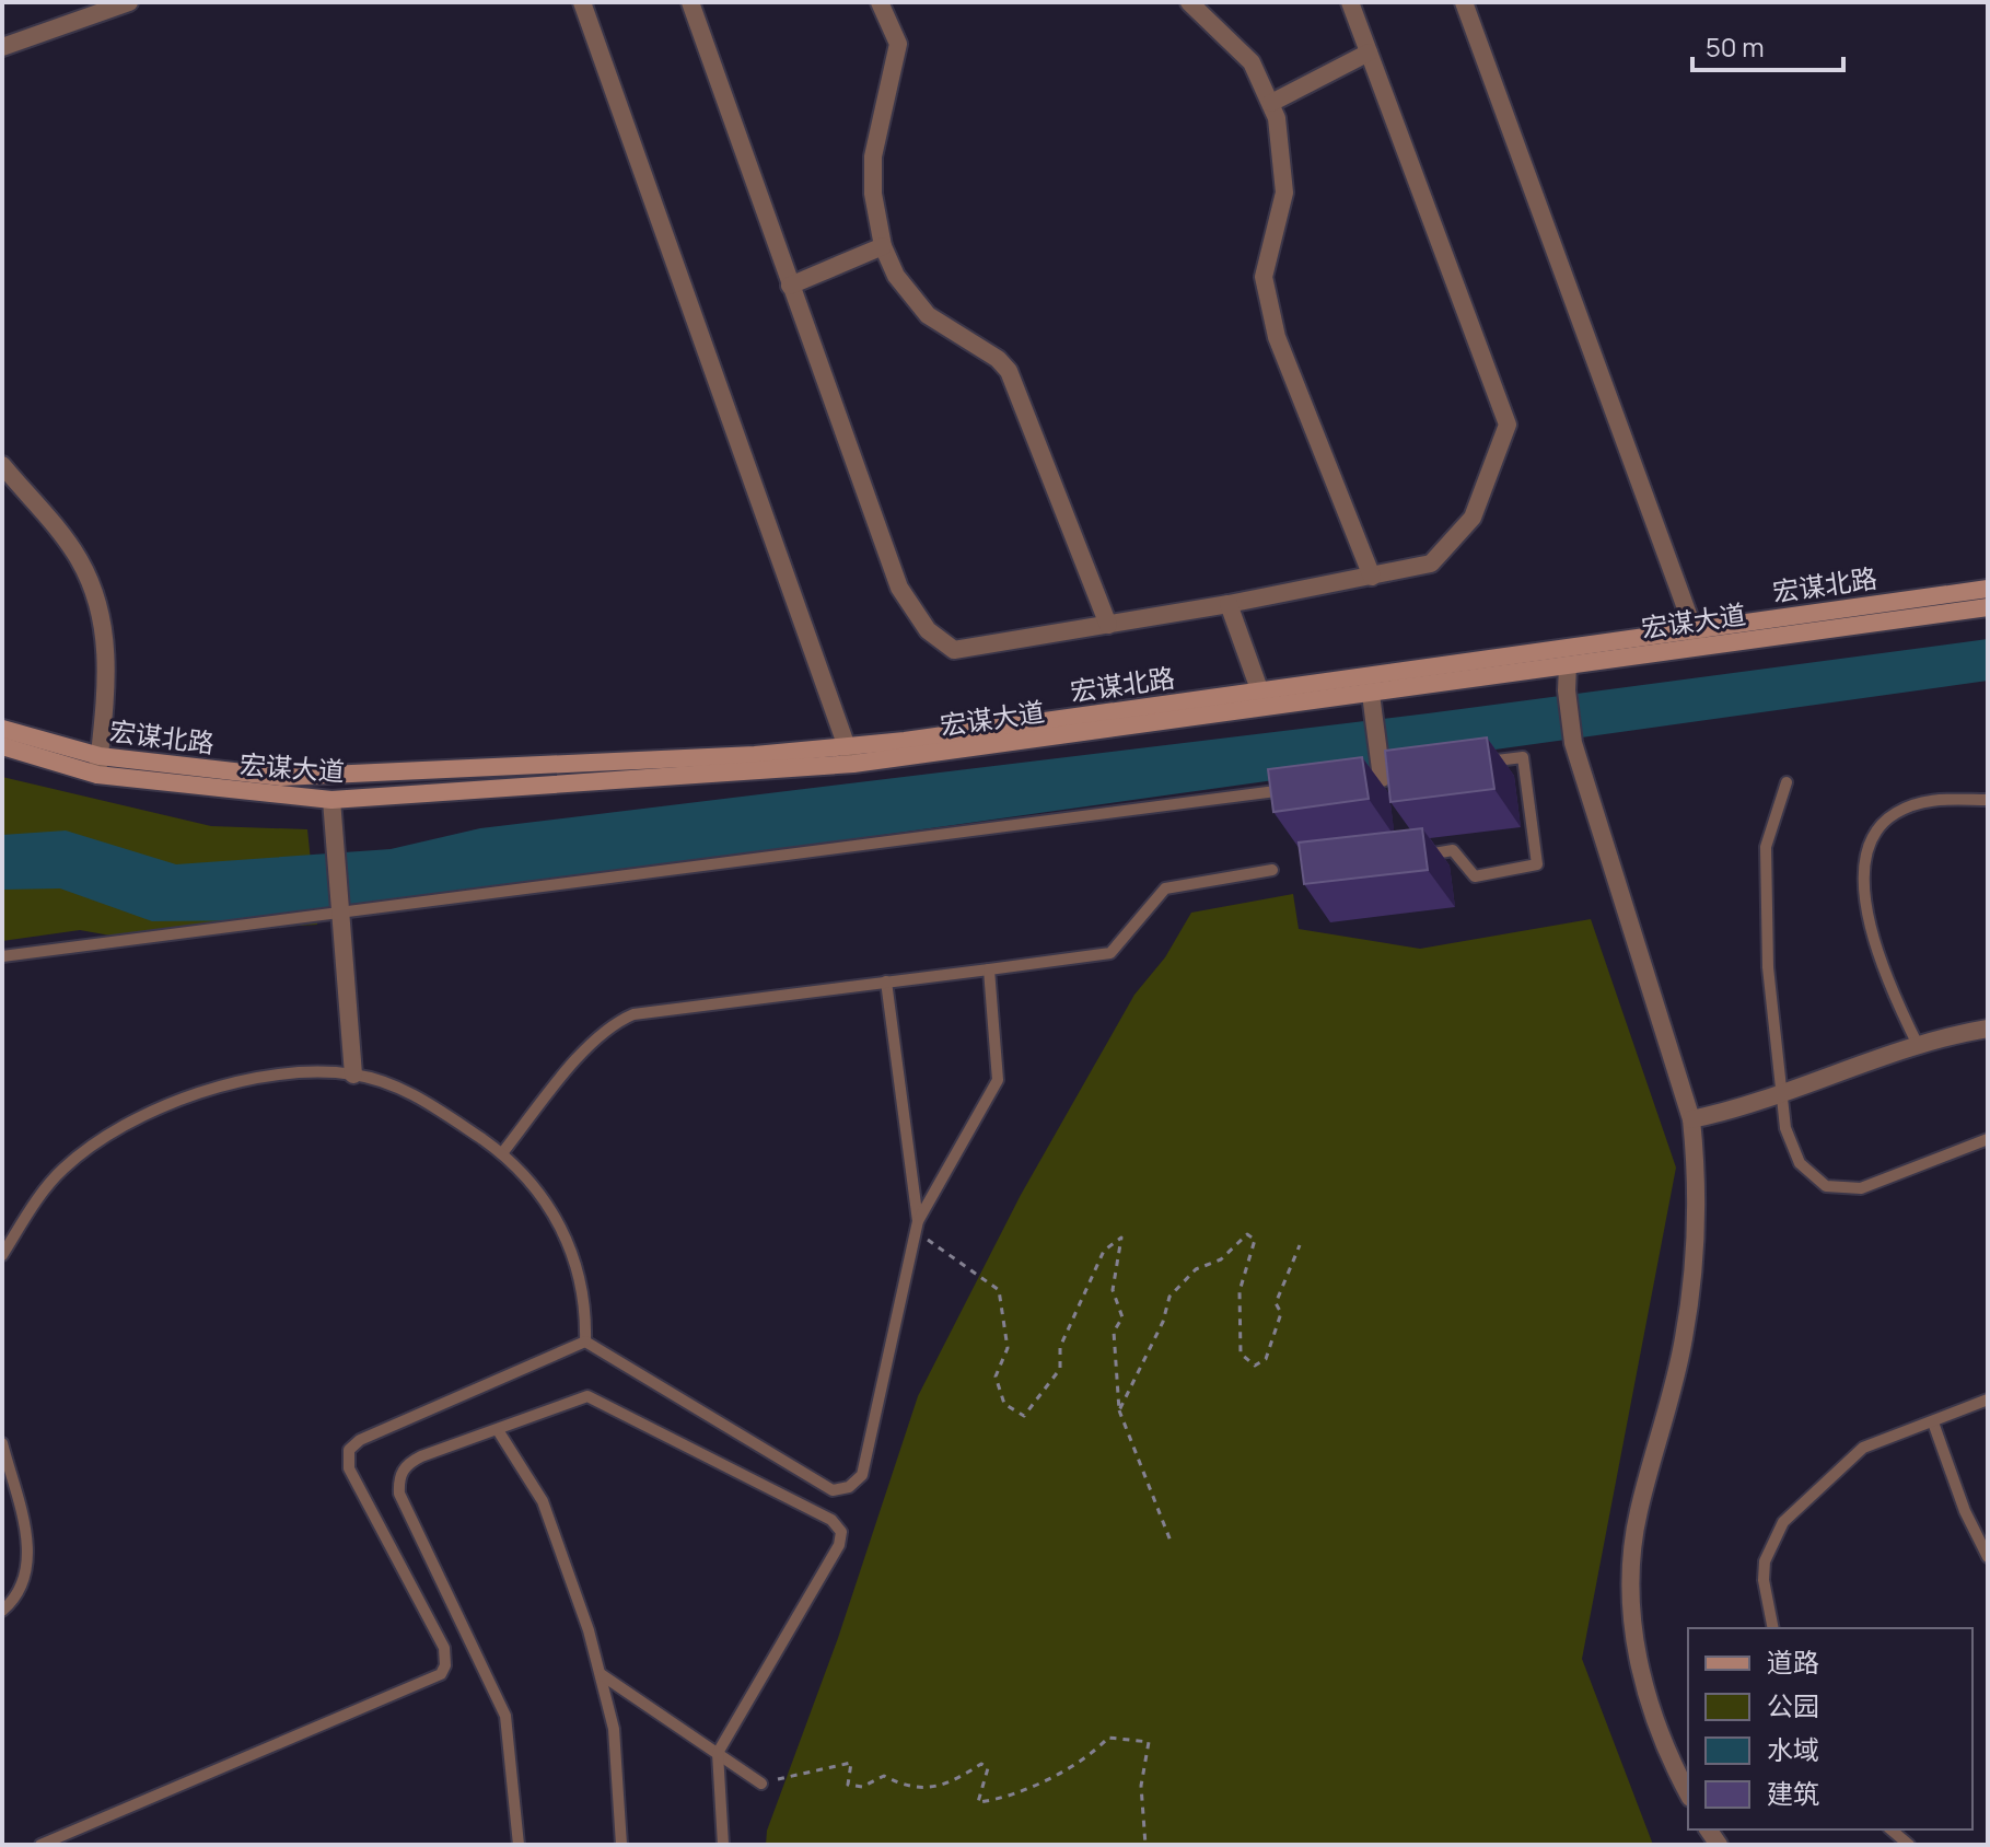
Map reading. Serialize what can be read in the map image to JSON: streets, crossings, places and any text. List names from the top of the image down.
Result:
{
  "streets": {
    "main road": ["宏谋北路", "宏谋大道"]
  },
  "crossings": [
    ["宏谋北路", "宏谋大道"]
  ],
  "legend": [
    "道路",
    "公园",
    "水域",
    "建筑"
  ],
  "scale_bar": "50 m"
}
